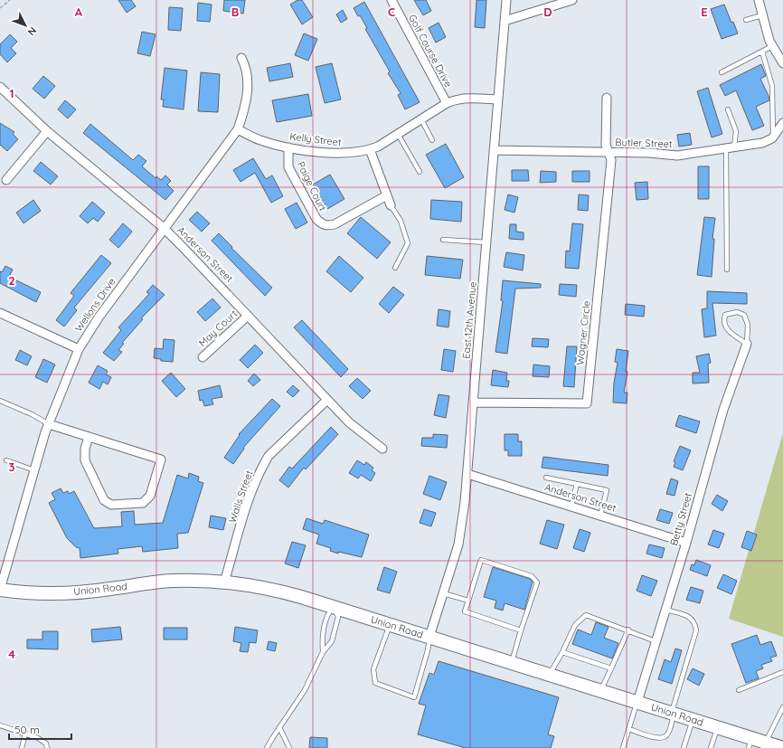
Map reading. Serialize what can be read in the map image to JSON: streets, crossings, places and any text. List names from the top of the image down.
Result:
{
  "streets": {
    "main road": ["Union Road"],
    "street": [
      "Golf Course Drive",
      "Kelly Street",
      "Butler Street",
      "Paige Court",
      "Anderson Street",
      "Wellons Drive",
      "East 12th Avenue",
      "May Court",
      "Wagner Circle",
      "Walls Street",
      "Betty Street"
    ]
  },
  "crossings": [
    ["Golf Course Drive", "Kelly Street"],
    ["Golf Course Drive", "East 12th Avenue"],
    ["Kelly Street", "Paige Court"],
    ["Kelly Street", "Wellons Drive"],
    ["Butler Street", "East 12th Avenue"],
    ["Butler Street", "Wagner Circle"],
    ["Anderson Street", "Wellons Drive"],
    ["Anderson Street", "East 12th Avenue"],
    ["Anderson Street", "May Court"],
    ["Anderson Street", "Walls Street"],
    ["Anderson Street", "Betty Street"],
    ["Wellons Drive", "Union Road"],
    ["East 12th Avenue", "Wagner Circle"],
    ["East 12th Avenue", "Union Road"],
    ["Walls Street", "Union Road"],
    ["Betty Street", "Union Road"]
  ],
  "scale_bar": "50 m",
  "north": "bottom right",
  "grid": {
    "columns": [
      "A",
      "B",
      "C",
      "D",
      "E"
    ],
    "rows": [
      "1",
      "2",
      "3",
      "4"
    ]
  }
}
